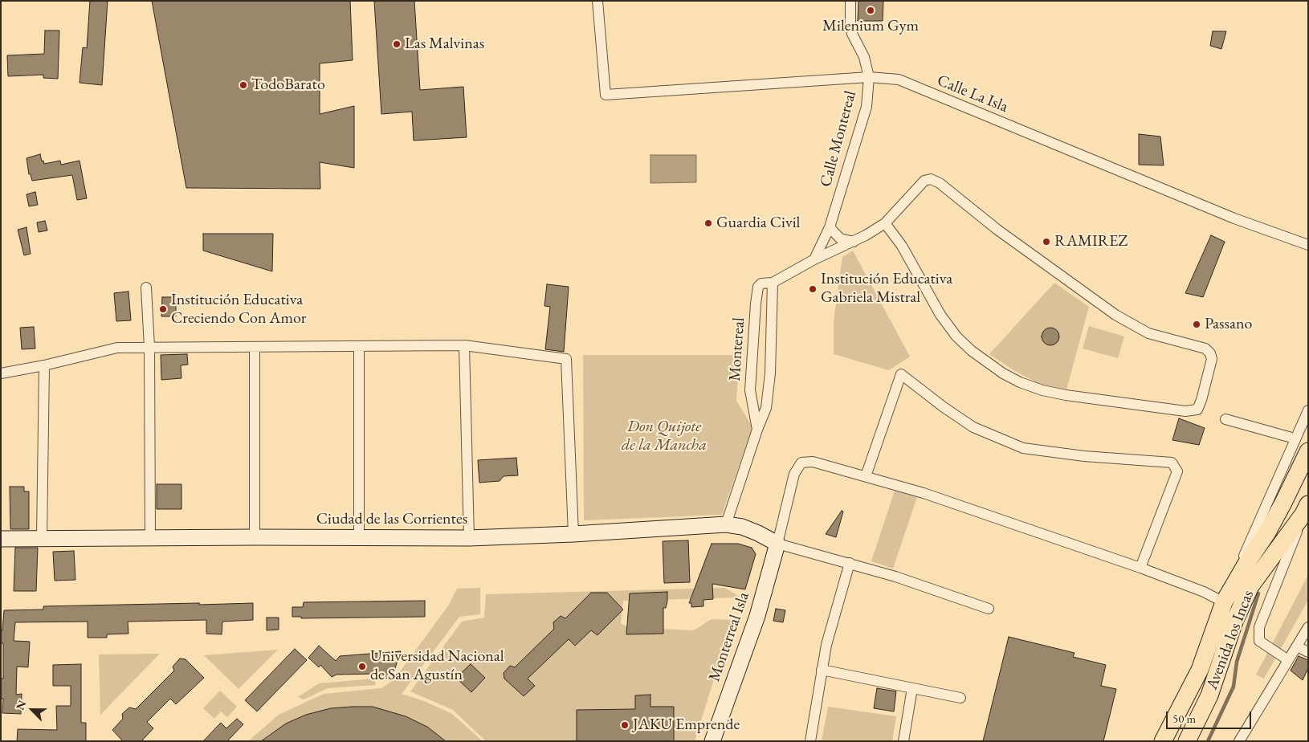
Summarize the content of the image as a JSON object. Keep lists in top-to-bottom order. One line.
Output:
{"streets":{"main road":["Avenida los Incas"],"street":["Calle La Isla","Calle Montereal","Montereal","Ciudad de las Corrientes","Monterreal Isla"]},"crossings":[["Calle La Isla","Calle Montereal"],["Calle Montereal","Montereal"],["Montereal","Ciudad de las Corrientes"],["Ciudad de las Corrientes","Monterreal Isla"]],"parks":["Don Quijote de la Mancha"],"places":["Milenium Gym","Las Malvinas","TodoBarato","Guardia Civil","RAMIREZ","Institución Educativa Gabriela Mistral","Institución Educativa Creciendo Con Amor","Passano","Universidad Nacional de San Agustín","JAKU Emprende"],"scale_bar":"50 m","north":"top left"}
